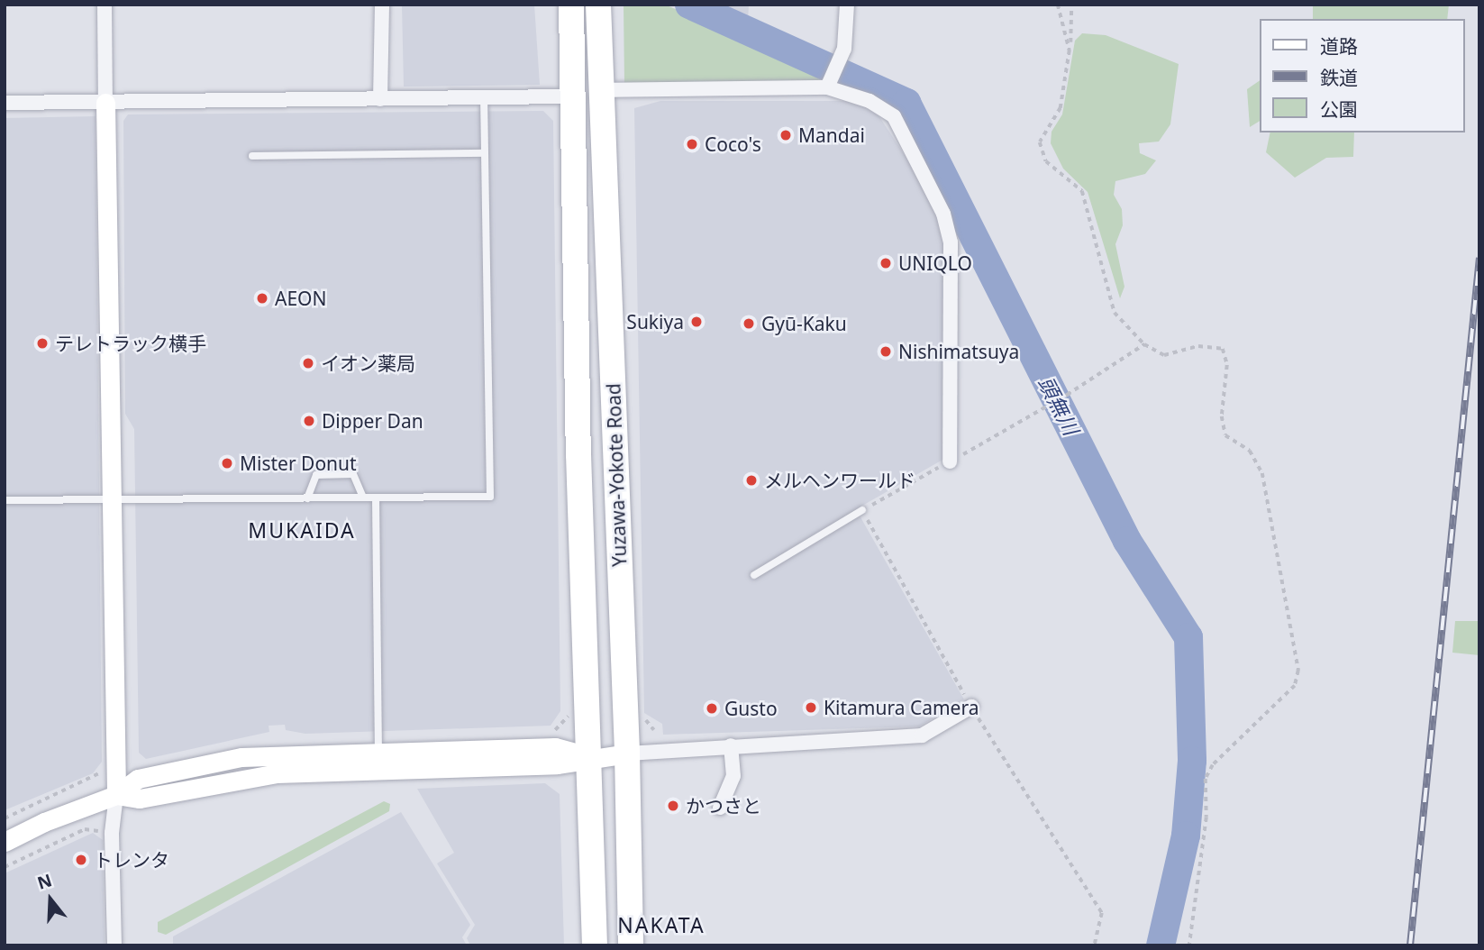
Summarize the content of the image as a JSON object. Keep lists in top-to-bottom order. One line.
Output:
{"streets":{"highway":["Yuzawa-Yokote Road"]},"districts":["MUKAIDA","NAKATA"],"water":["頭無川"],"places":["Mandai","Coco's","UNIQLO","AEON","Sukiya","Gyū-Kaku","テレトラック横手","Nishimatsuya","イオン薬局","Dipper Dan","Mister Donut","メルヘンワールド","Kitamura Camera","Gusto","かつさと","トレンタ"],"legend":["道路","鉄道","公園"],"north":"top"}
